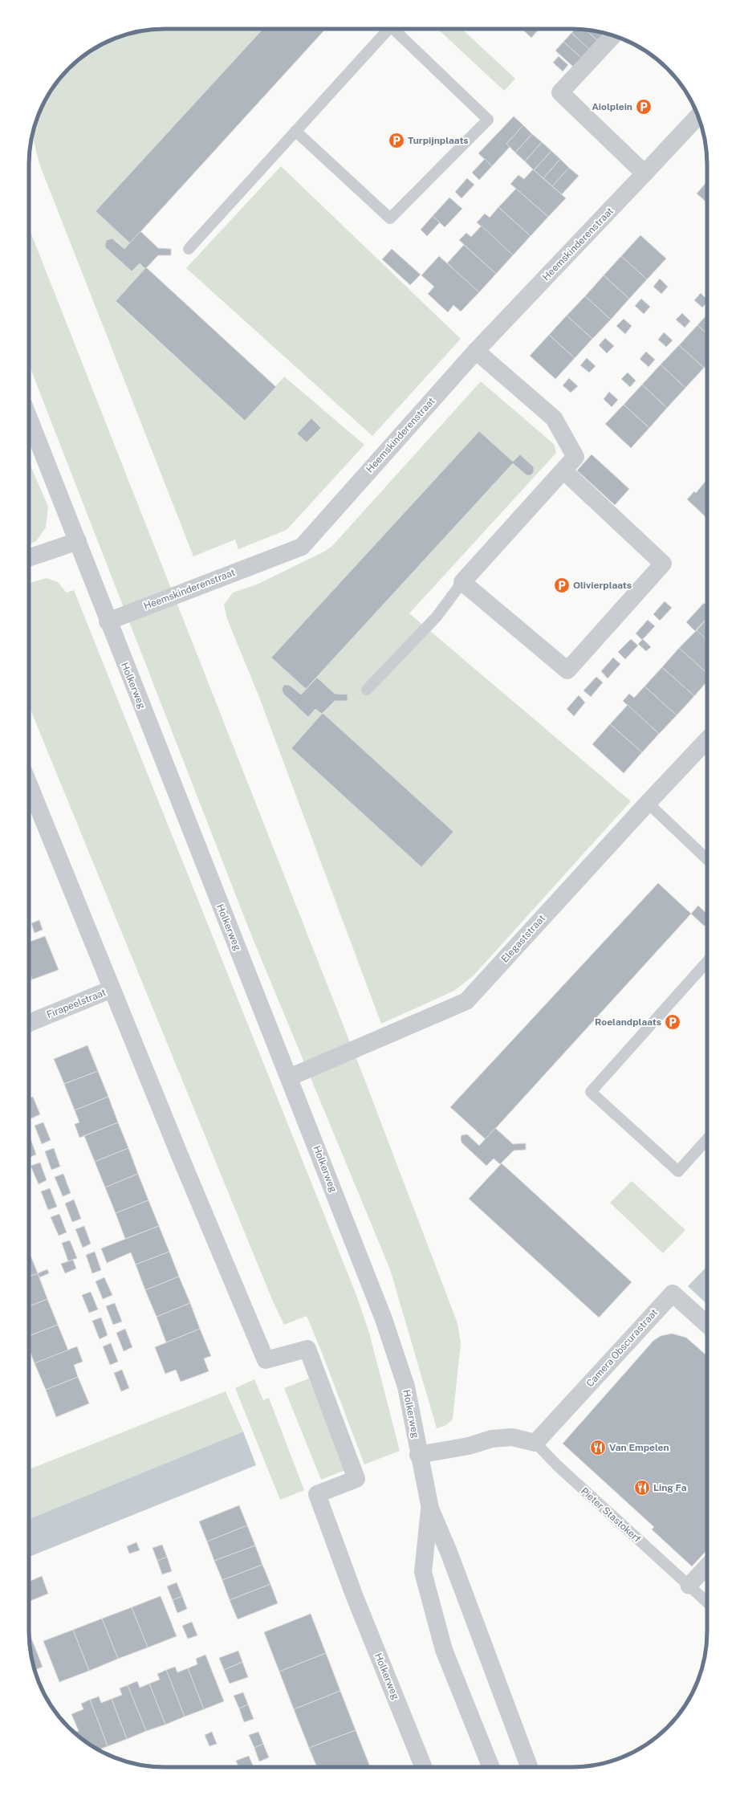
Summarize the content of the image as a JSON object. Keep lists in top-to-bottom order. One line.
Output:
{"streets":{"street":["Heemskinderenstraat","Holkerweg","Elegaststraat","Firapeelstraat","Camera Obscurastraat"],"lane":["Pieter Stastokerf"]},"crossings":[["Heemskinderenstraat","Holkerweg"],["Holkerweg","Elegaststraat"],["Holkerweg","Firapeelstraat"],["Camera Obscurastraat","Pieter Stastokerf"]],"places":{"parking":["Aiolplein","Turpijnplaats","Olivierplaats","Roelandplaats"],"restaurant":["Van Empelen","Ling Fa"]}}
